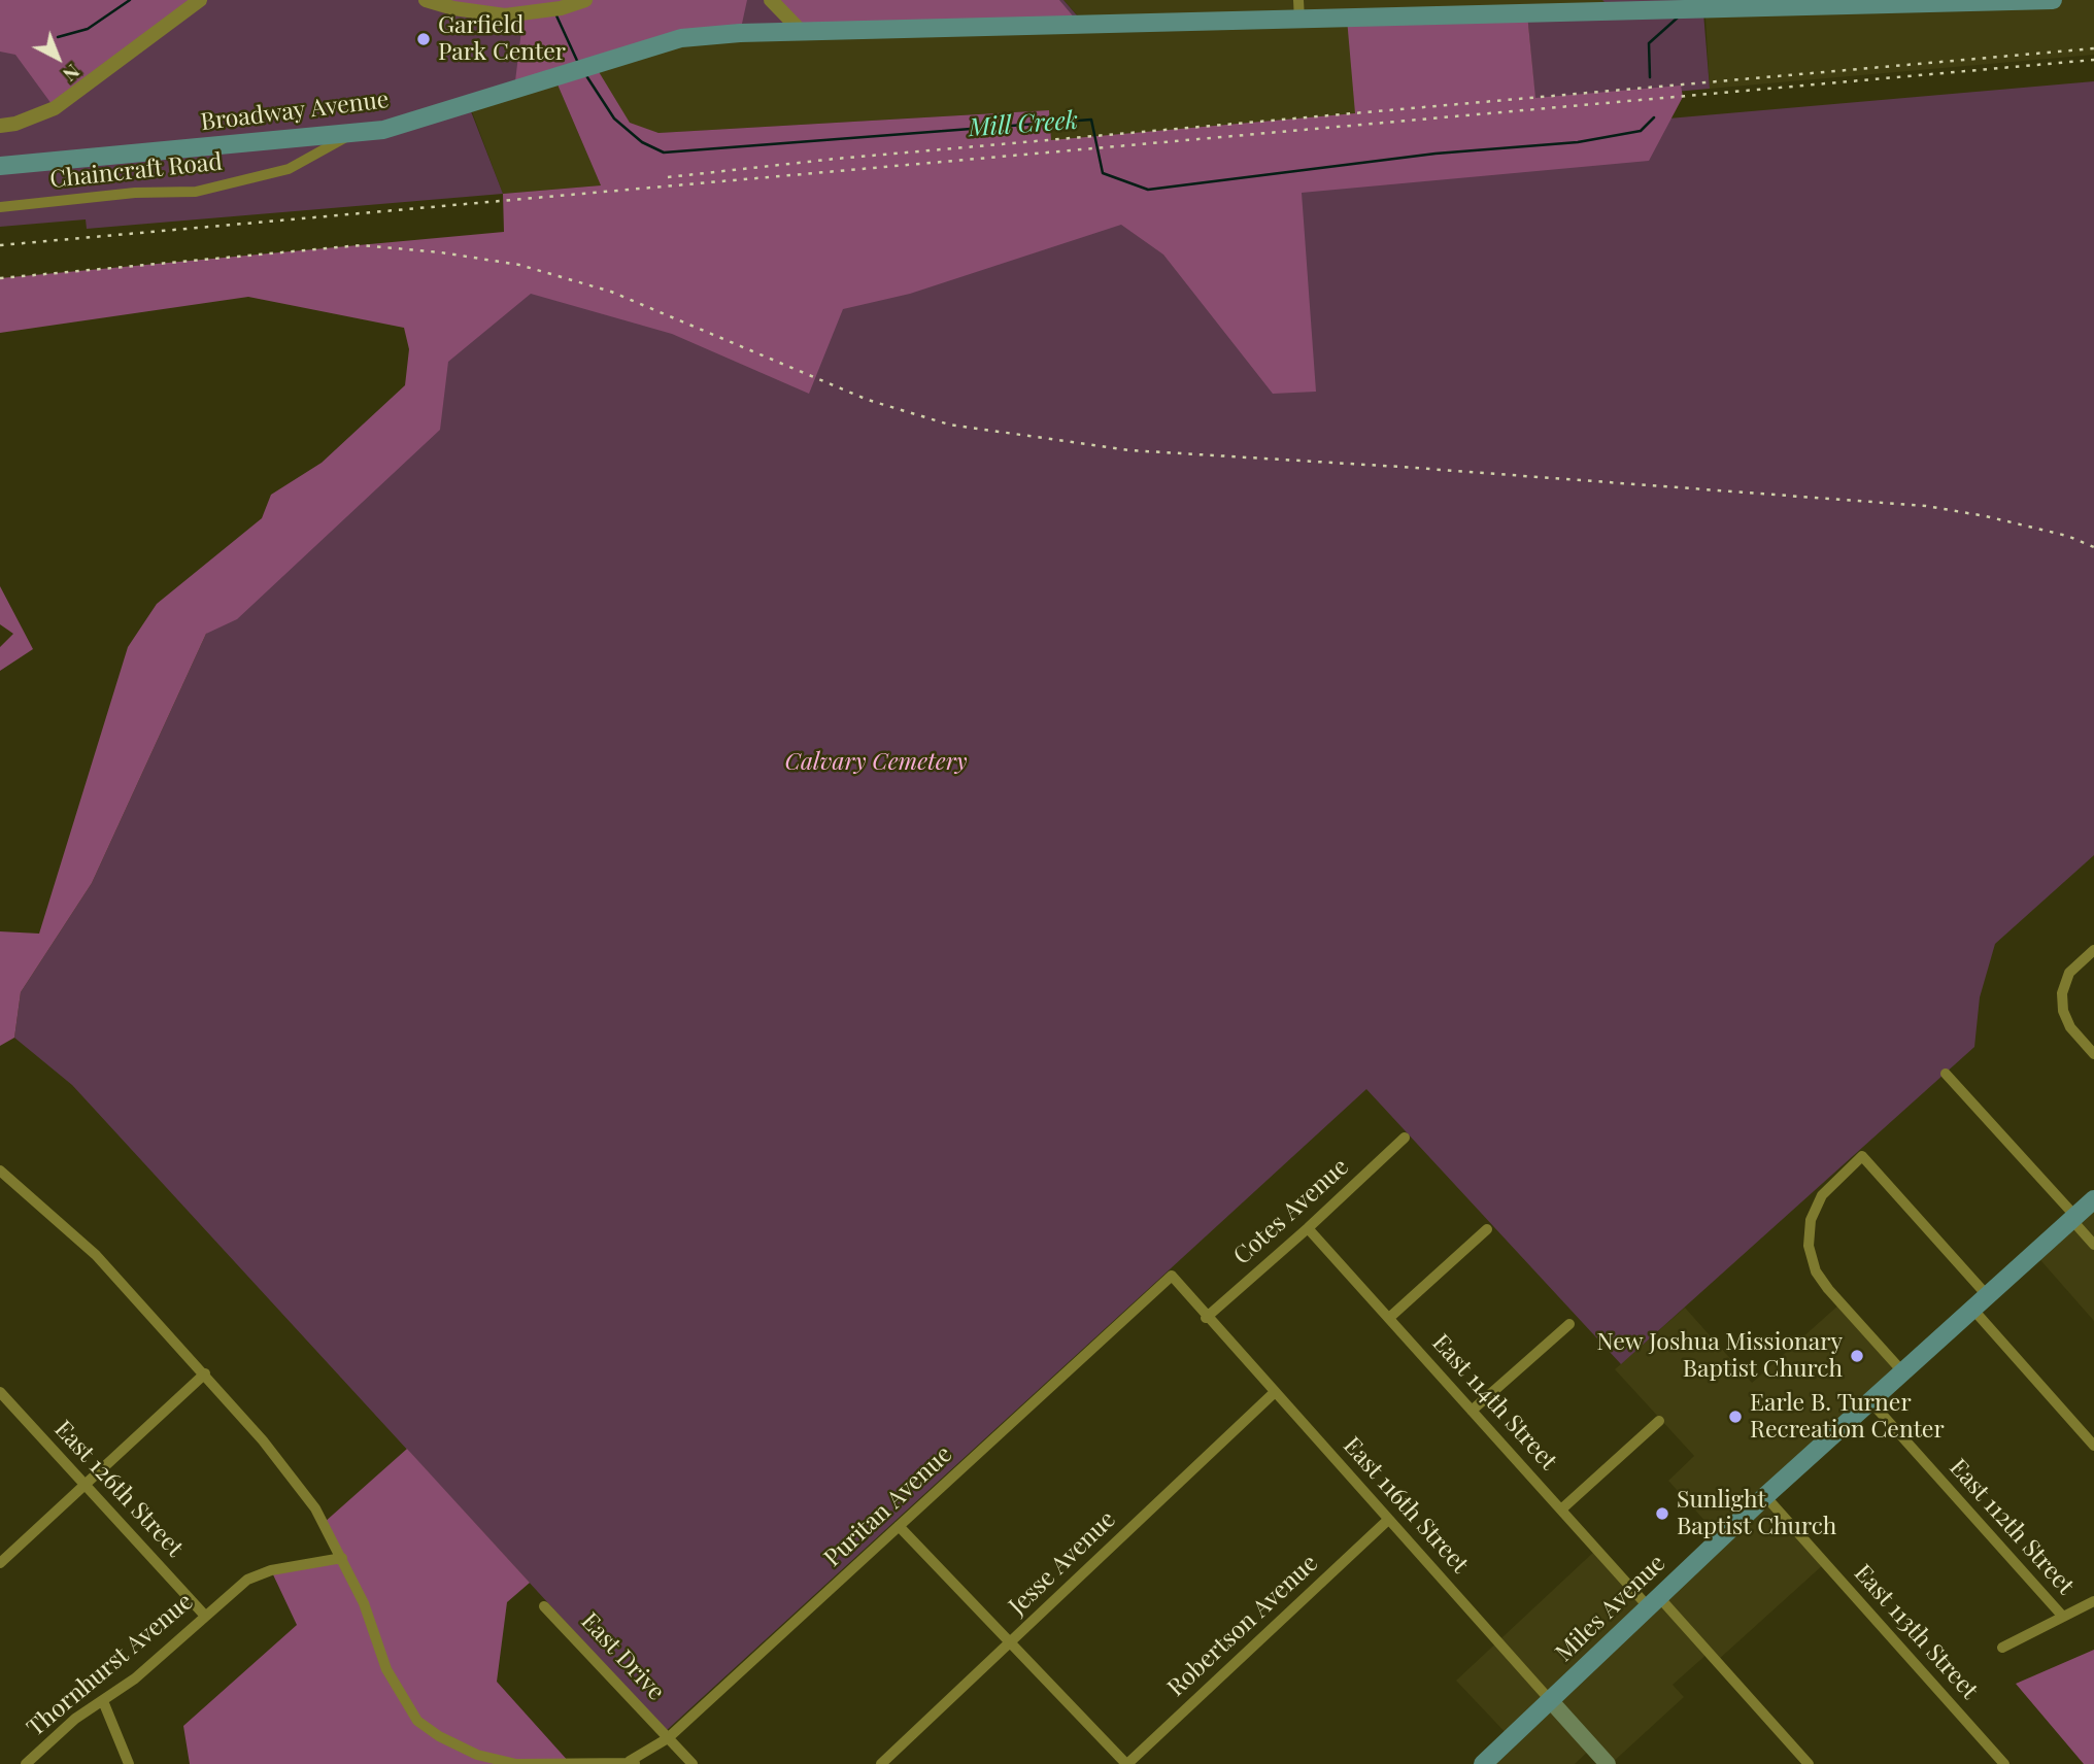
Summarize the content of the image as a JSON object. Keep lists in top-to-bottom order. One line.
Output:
{"streets":{"main road":["Broadway Avenue","East 116th Street","Miles Avenue"],"street":["Chaincraft Road","Cotes Avenue","East 114th Street","East 126th Street","Puritan Avenue","East 112th Street","Jesse Avenue","Robertson Avenue","East 113th Street","East Drive","Thornhurst Avenue"]},"crossings":[["Broadway Avenue","Chaincraft Road"],["Cotes Avenue","East 114th Street"],["Cotes Avenue","East 116th Street"],["East 114th Street","Miles Avenue"],["East 126th Street","Thornhurst Avenue"],["East 116th Street","Puritan Avenue"],["East 116th Street","Jesse Avenue"],["East 116th Street","Miles Avenue"],["East 116th Street","Robertson Avenue"],["Puritan Avenue","East Drive"],["East 112th Street","Miles Avenue"],["Miles Avenue","East 113th Street"]],"water":["Mill Creek"],"parks":["Calvary Cemetery"],"places":["Garfield Park Center","New Joshua Missionary Baptist Church","Earle B. Turner Recreation Center","Sunlight Baptist Church"],"north":"bottom right"}
